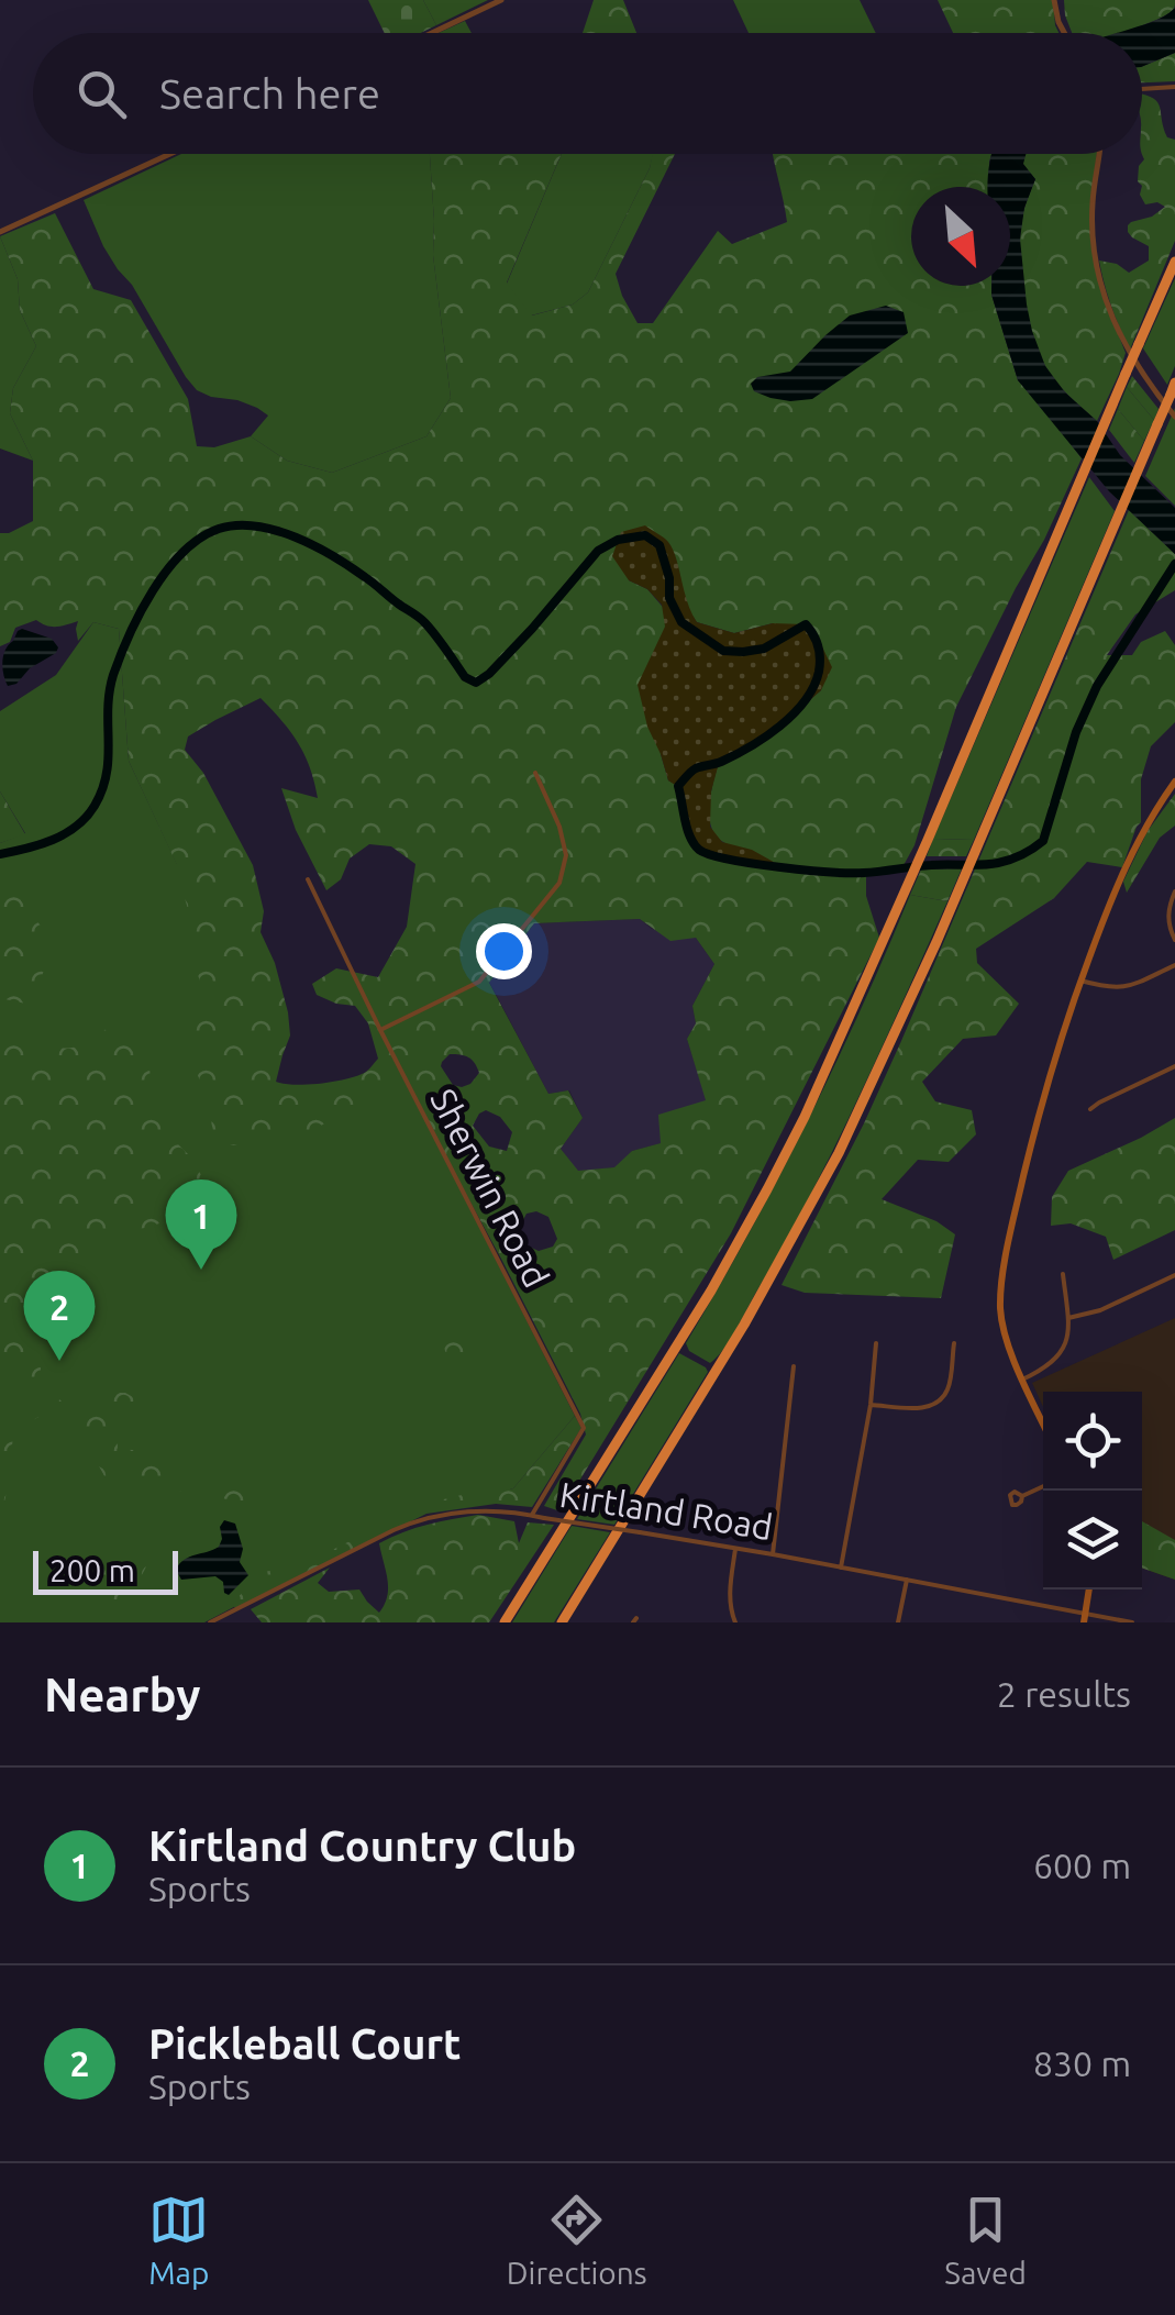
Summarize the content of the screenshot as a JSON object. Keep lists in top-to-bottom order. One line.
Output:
{"streets":{"street":["Sherwin Road","Kirtland Road"]},"crossings":[["Sherwin Road","Kirtland Road"]],"scale_bar":"200 m","north":"bottom right","page":{"search":"Search here","pins":["1","2"],"scale":"200 m","heading":["Nearby","2 results"],"list":[{"mark":"1","name":"Kirtland Country Club","note":"Sports","value":"600 m"},{"mark":"2","name":"Pickleball Court","note":"Sports","value":"830 m"}],"nav":["Map","Directions","Saved"]}}
